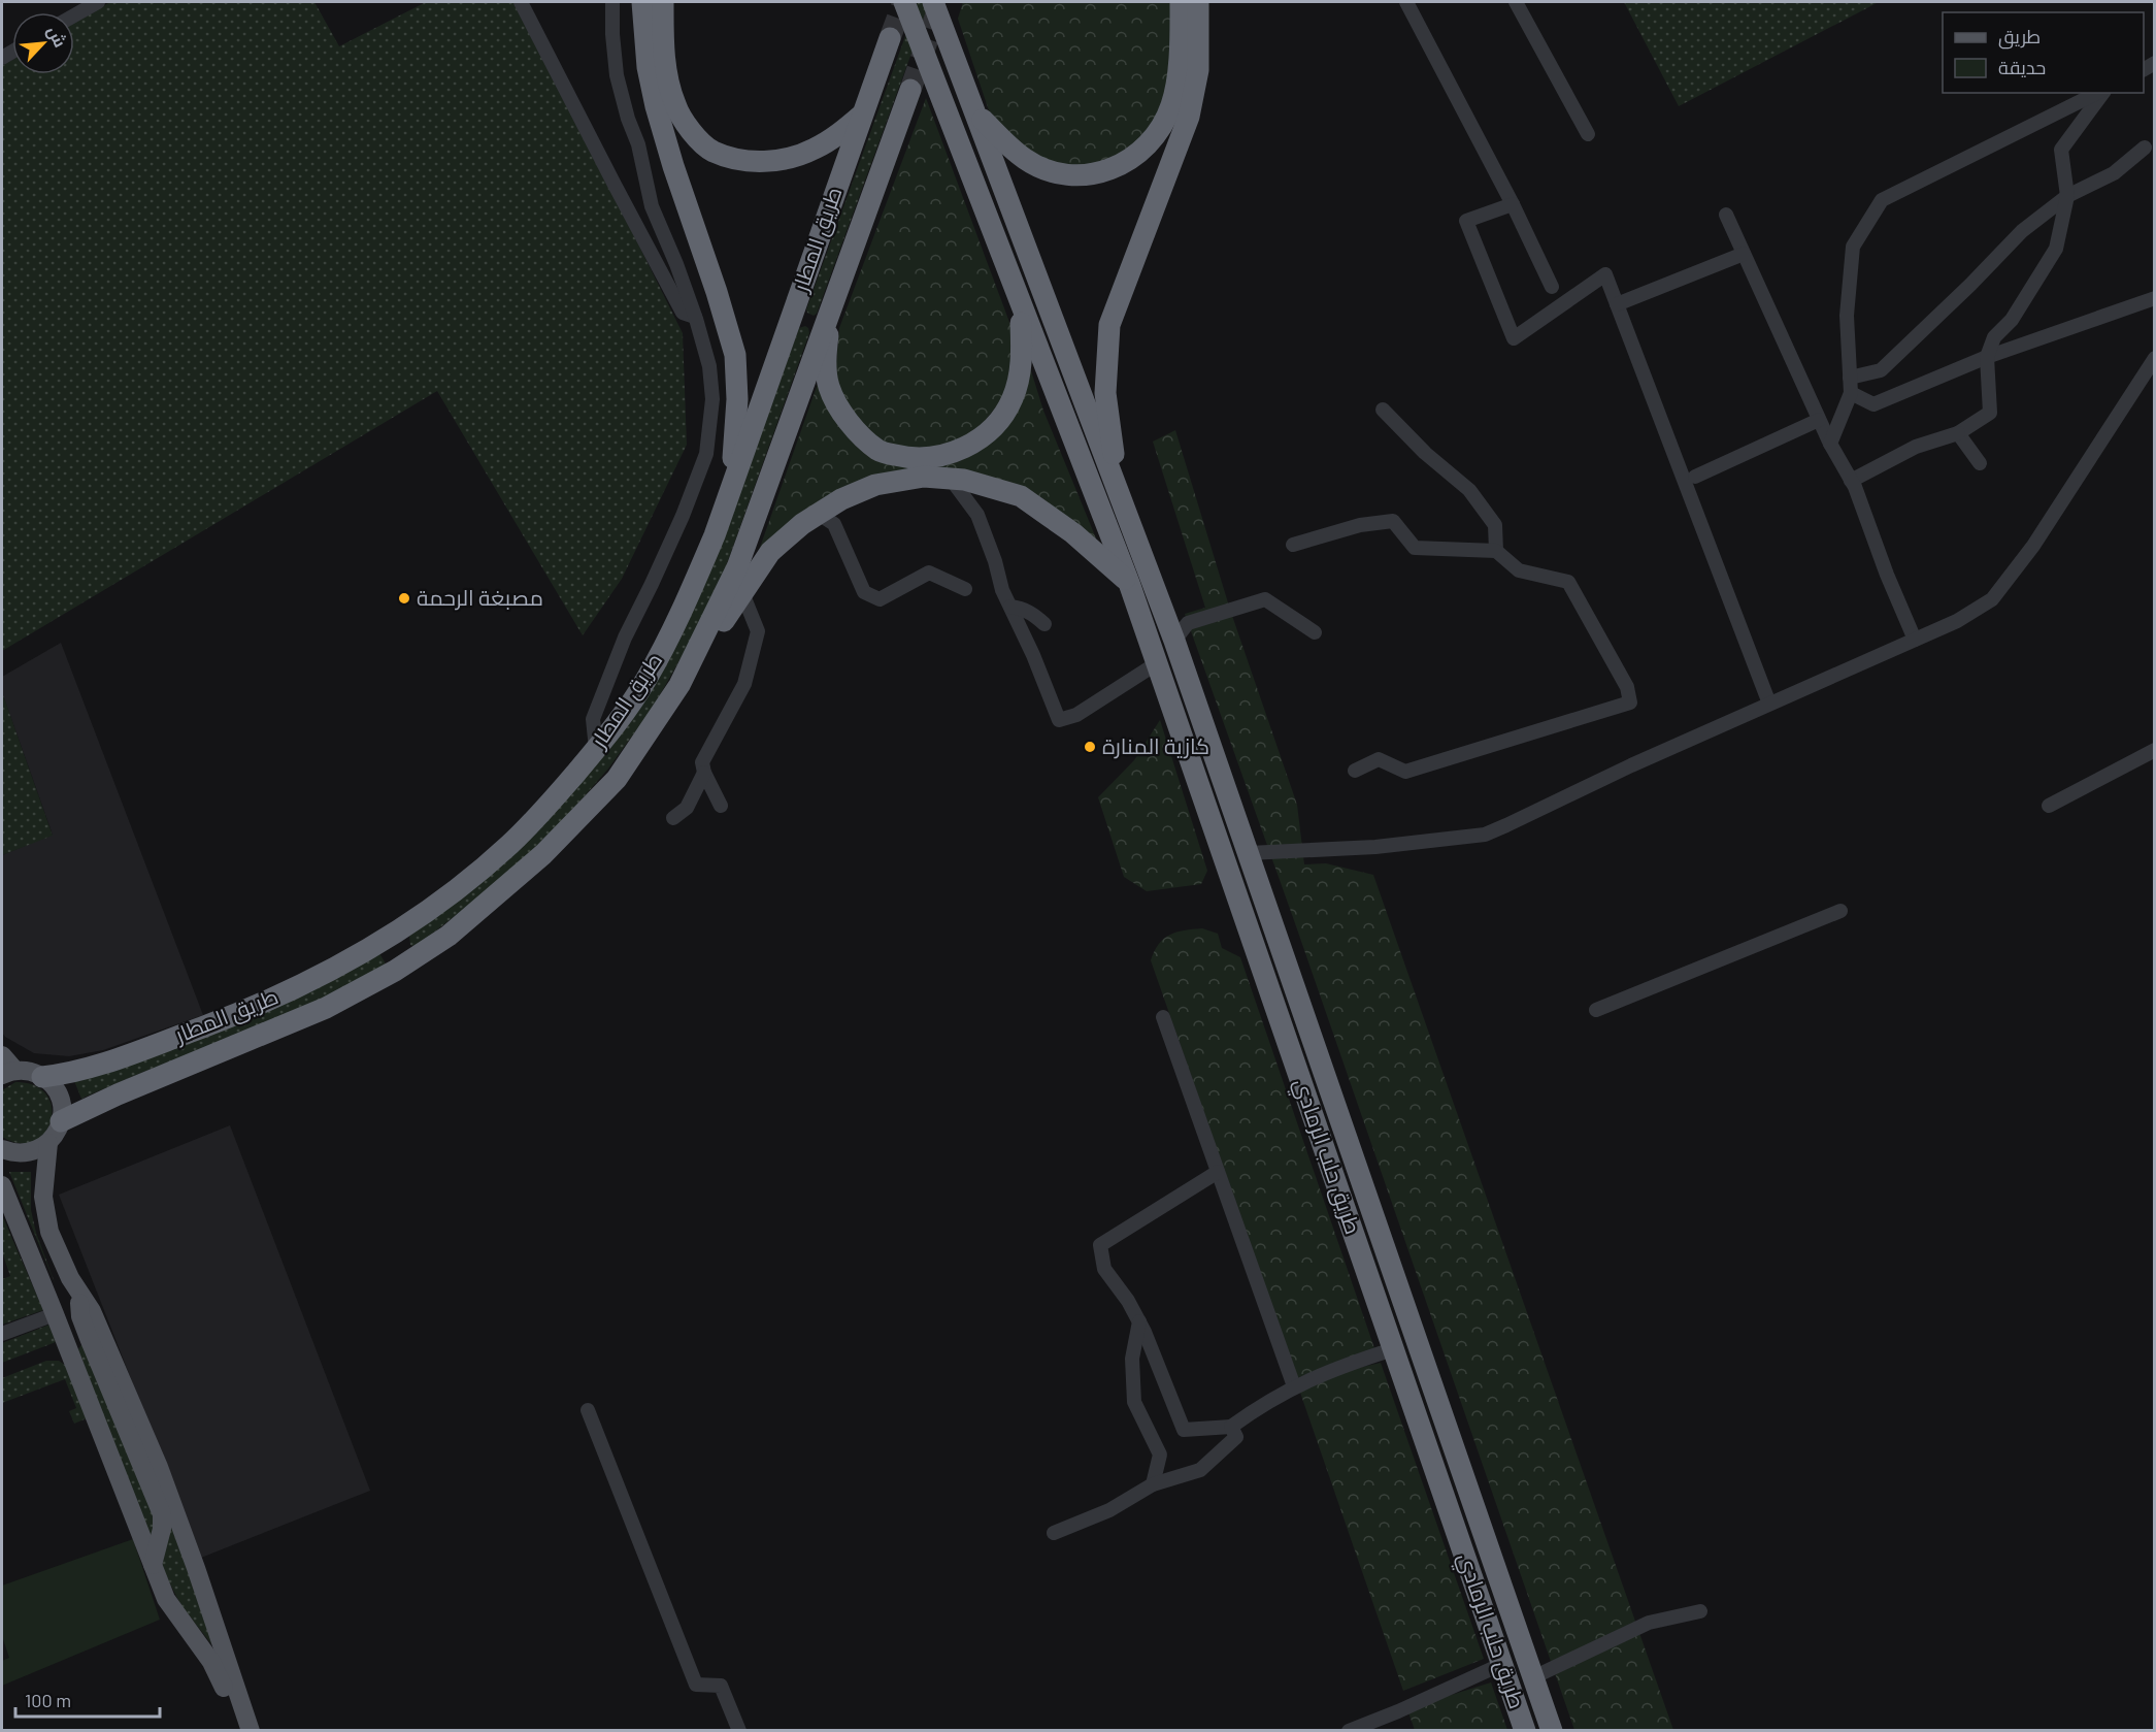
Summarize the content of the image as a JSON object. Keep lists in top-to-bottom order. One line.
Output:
{"streets":{"highway":["طريق المطار","طريق حلب الرمادي"]},"places":["مصبغة الرحمة","كازية المنارة"],"legend":["طريق","حديقة"],"scale_bar":"100 m","north":"top right"}
